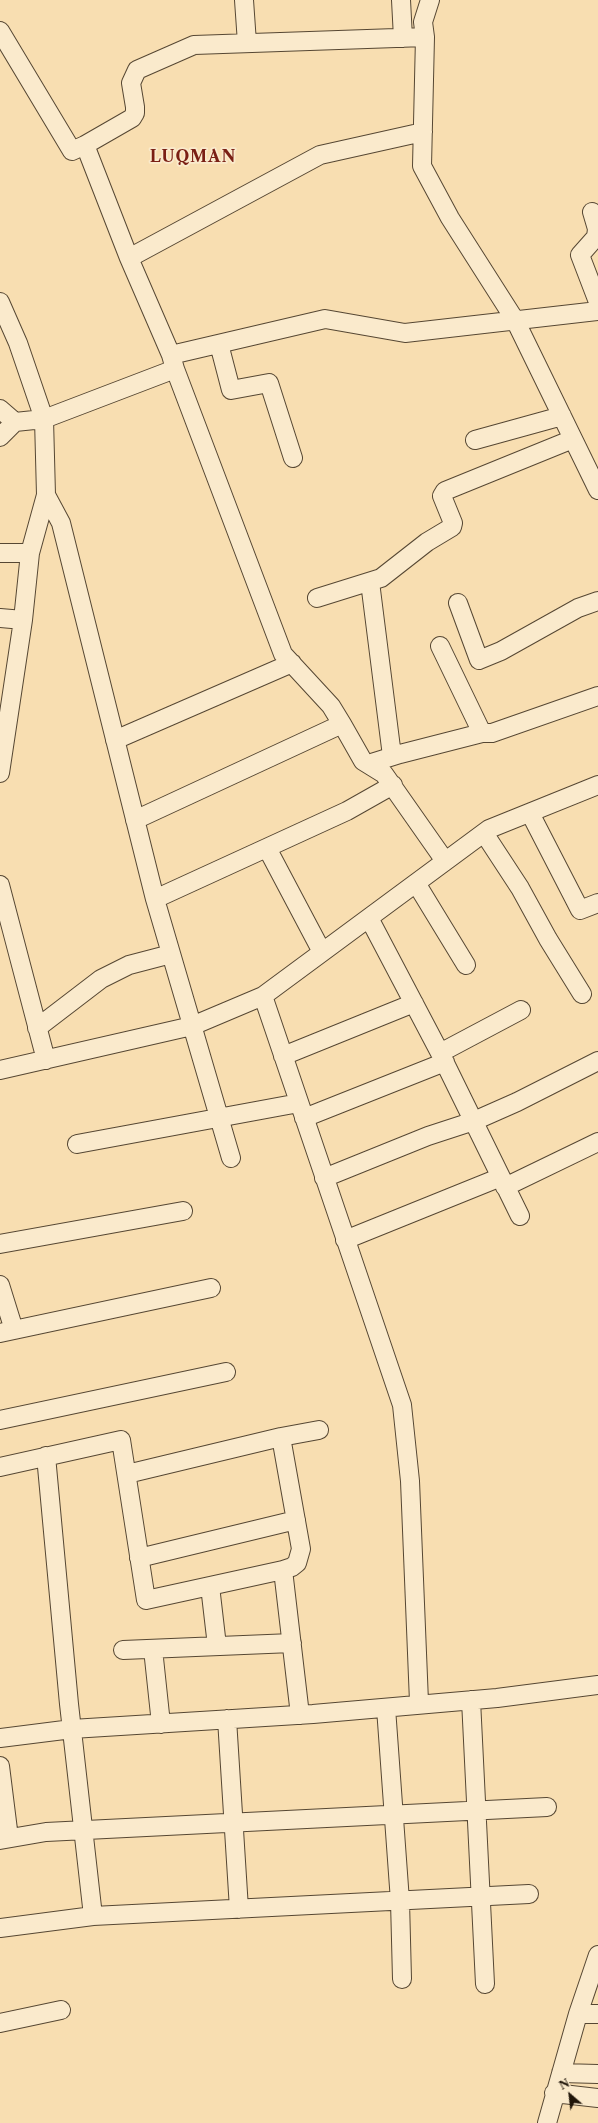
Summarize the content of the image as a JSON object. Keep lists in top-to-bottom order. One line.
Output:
{"districts":["LUQMAN"],"north":"top left"}
